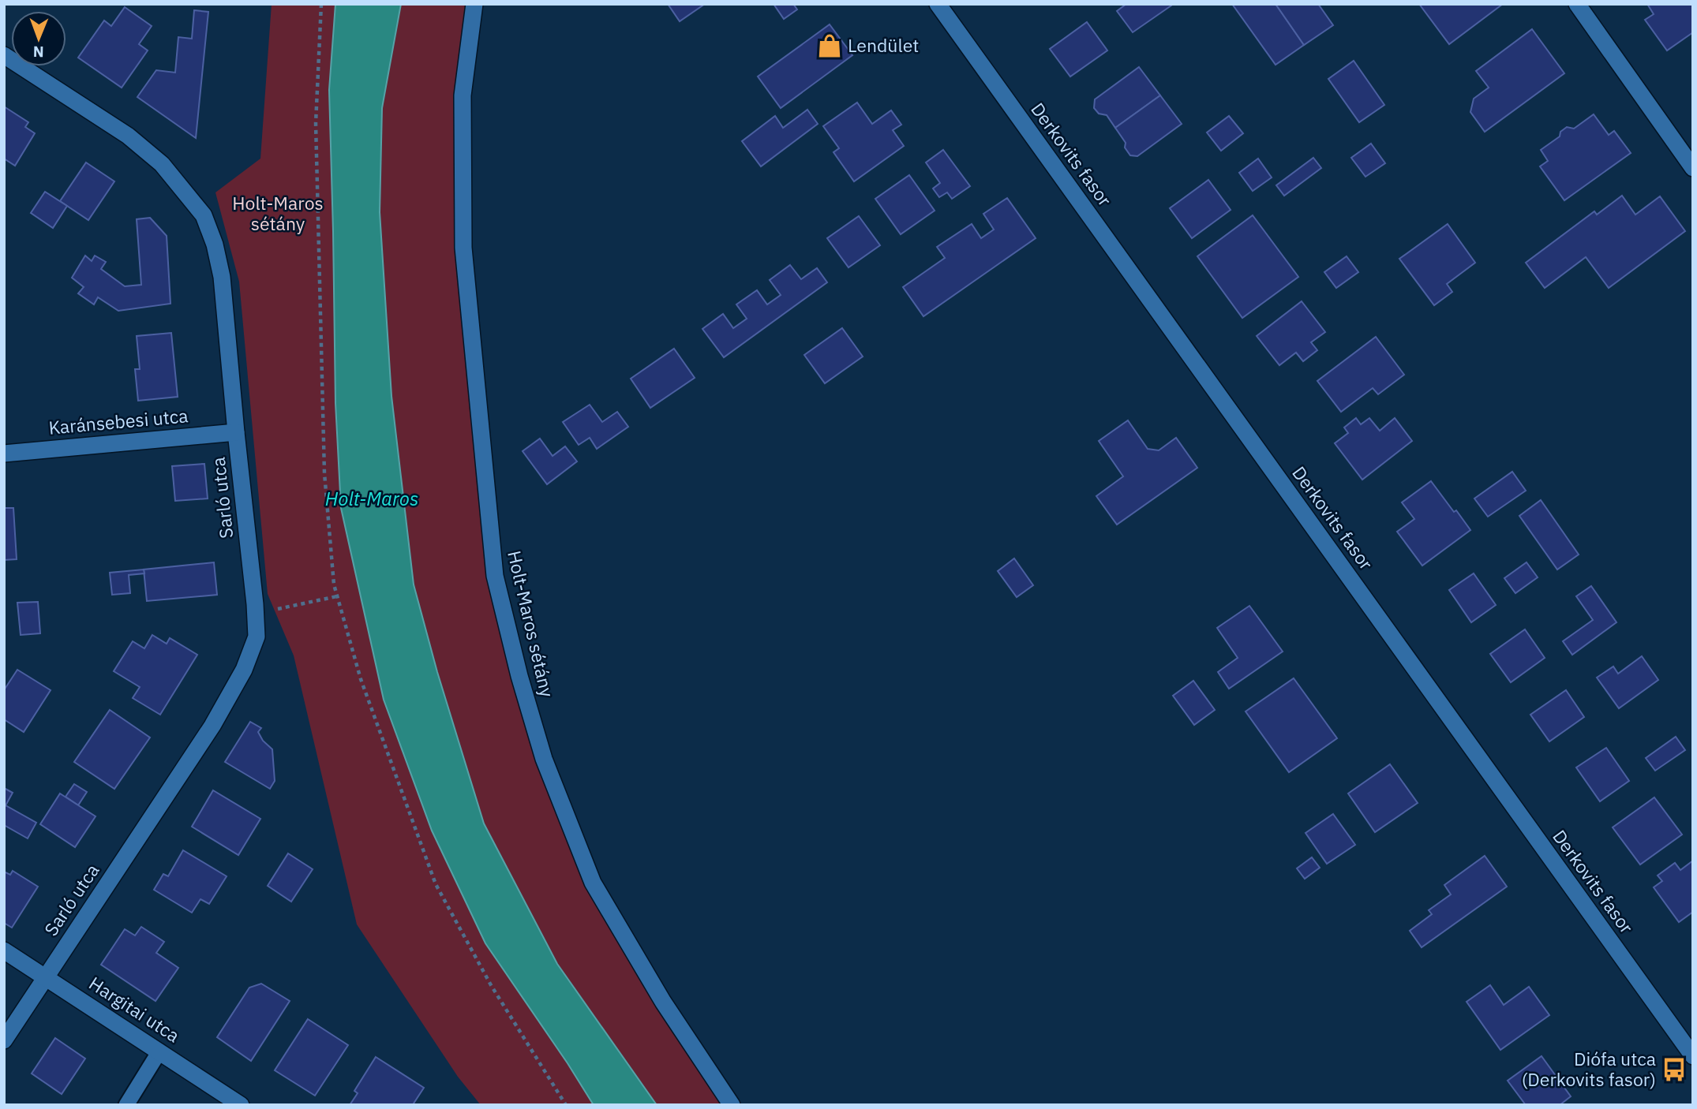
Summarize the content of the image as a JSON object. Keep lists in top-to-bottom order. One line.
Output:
{"streets":{"street":["Derkovits fasor","Karánsebesi utca","Sarló utca","Holt-Maros sétány","Hargitai utca"]},"crossings":[["Karánsebesi utca","Sarló utca"],["Sarló utca","Hargitai utca"]],"water":["Holt-Maros"],"parks":["Holt-Maros sétány"],"places":{"shop":["Lendület"],"bus stop":["Diófa utca (Derkovits fasor)"]},"north":"bottom"}
